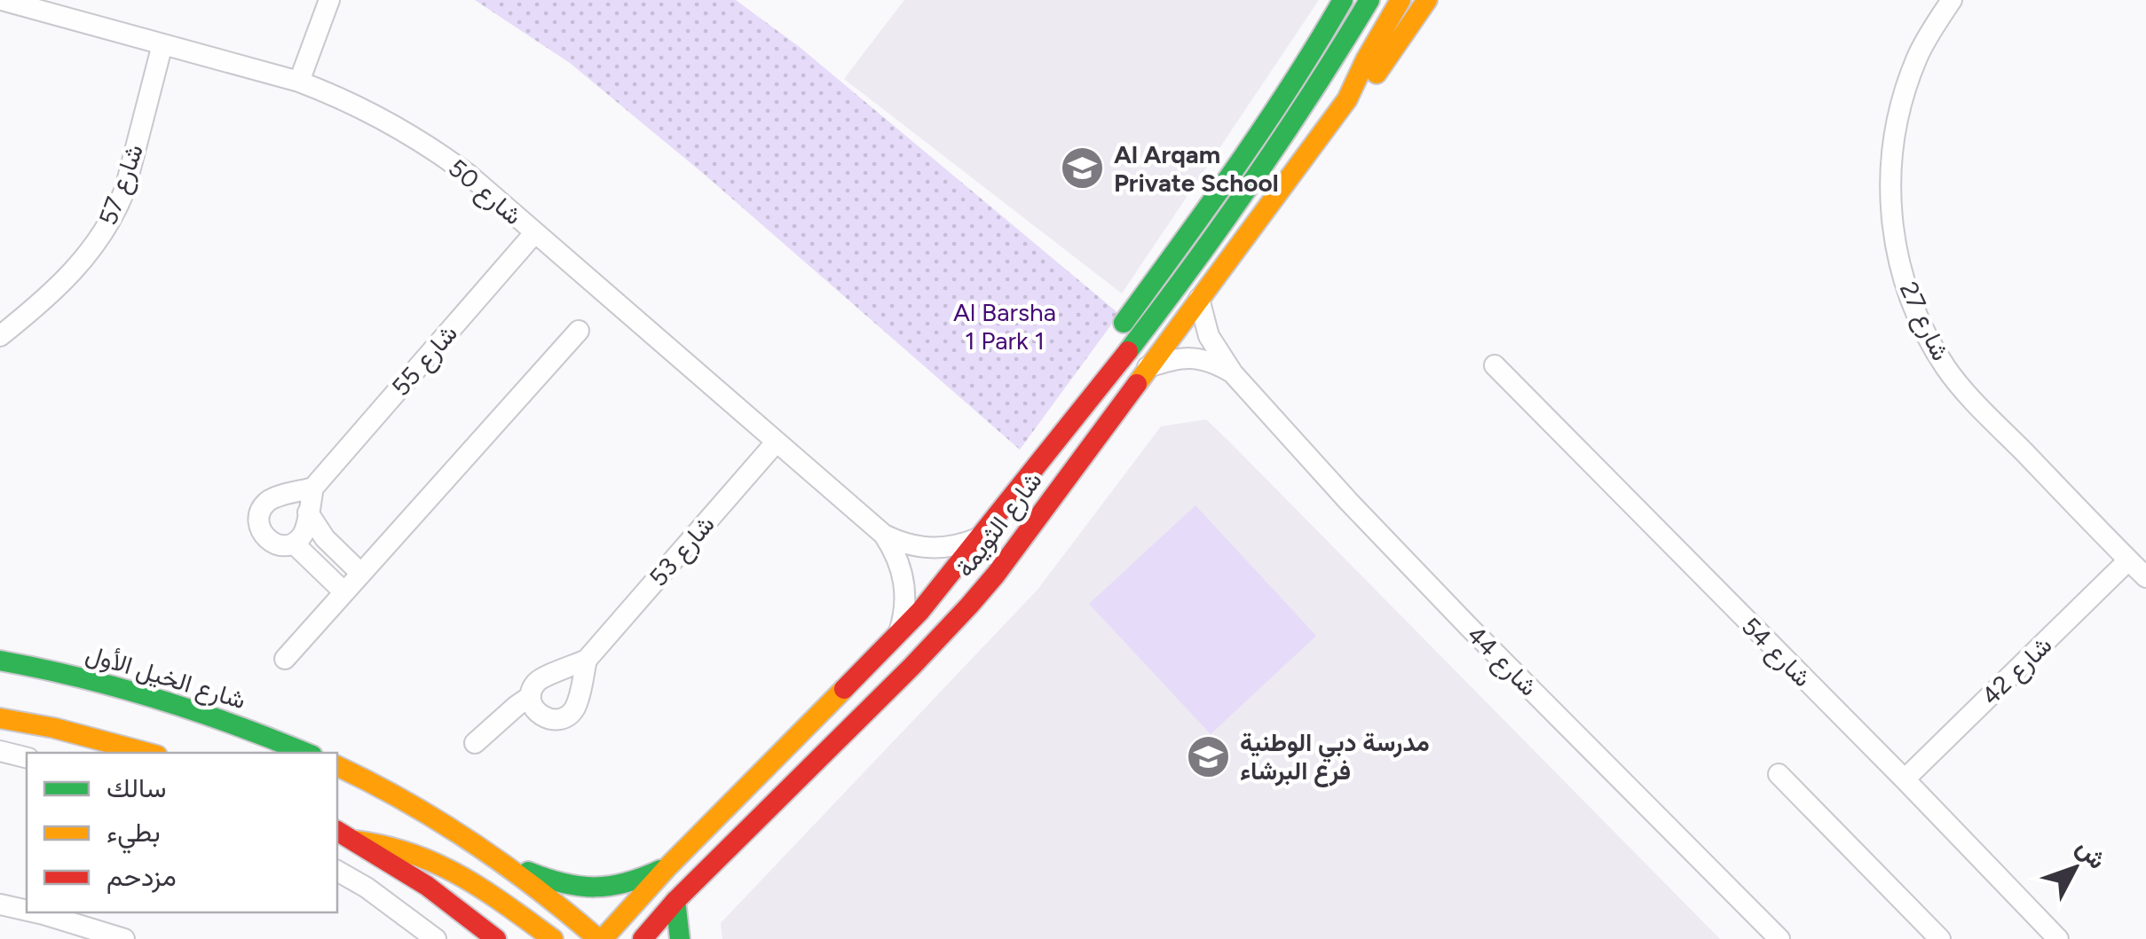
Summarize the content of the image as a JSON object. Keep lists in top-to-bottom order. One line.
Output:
{"streets":{"street":["شارع 57","شارع 50","شارع 27","شارع 55","شارع الثويمة","شارع 53","شارع 54","شارع 44","شارع 42","شارع الخيل الأول"]},"crossings":[["شارع 57","شارع 50"],["شارع 50","شارع 55"],["شارع 50","شارع الثويمة"],["شارع 50","شارع 53"],["شارع 27","شارع 42"],["شارع الثويمة","شارع 44"],["شارع 54","شارع 42"]],"parks":["Al Barsha 1 Park 1"],"places":{"school or university":["Al Arqam Private School","مدرسة دبي الوطنية فرع البرشاء"]},"legend":["سالك","بطيء","مزدحم"],"north":"top right"}
